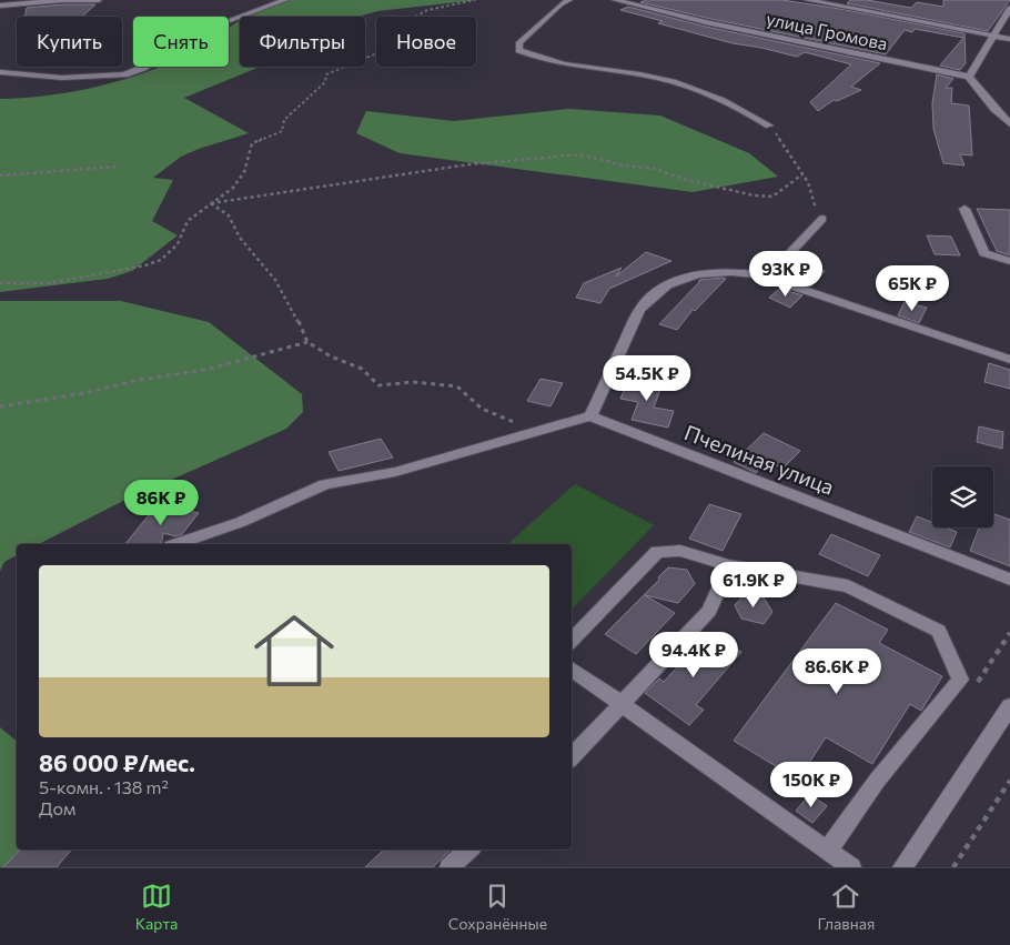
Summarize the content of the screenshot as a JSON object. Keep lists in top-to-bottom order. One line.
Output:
{"streets":{"street":["улица Громова","Пчелиная улица"]},"page":{"chip":["Купить","Снять","Фильтры","Новое"],"price":["93K ₽","65K ₽","54.5K ₽","86K ₽","61.9K ₽","94.4K ₽","86.6K ₽","150K ₽"],"list":[{"name":"86 000 ₽/мес.","note":"5-комн. · 138 m² · Дом"}],"tabs":["Карта","Сохранённые","Главная"]}}
